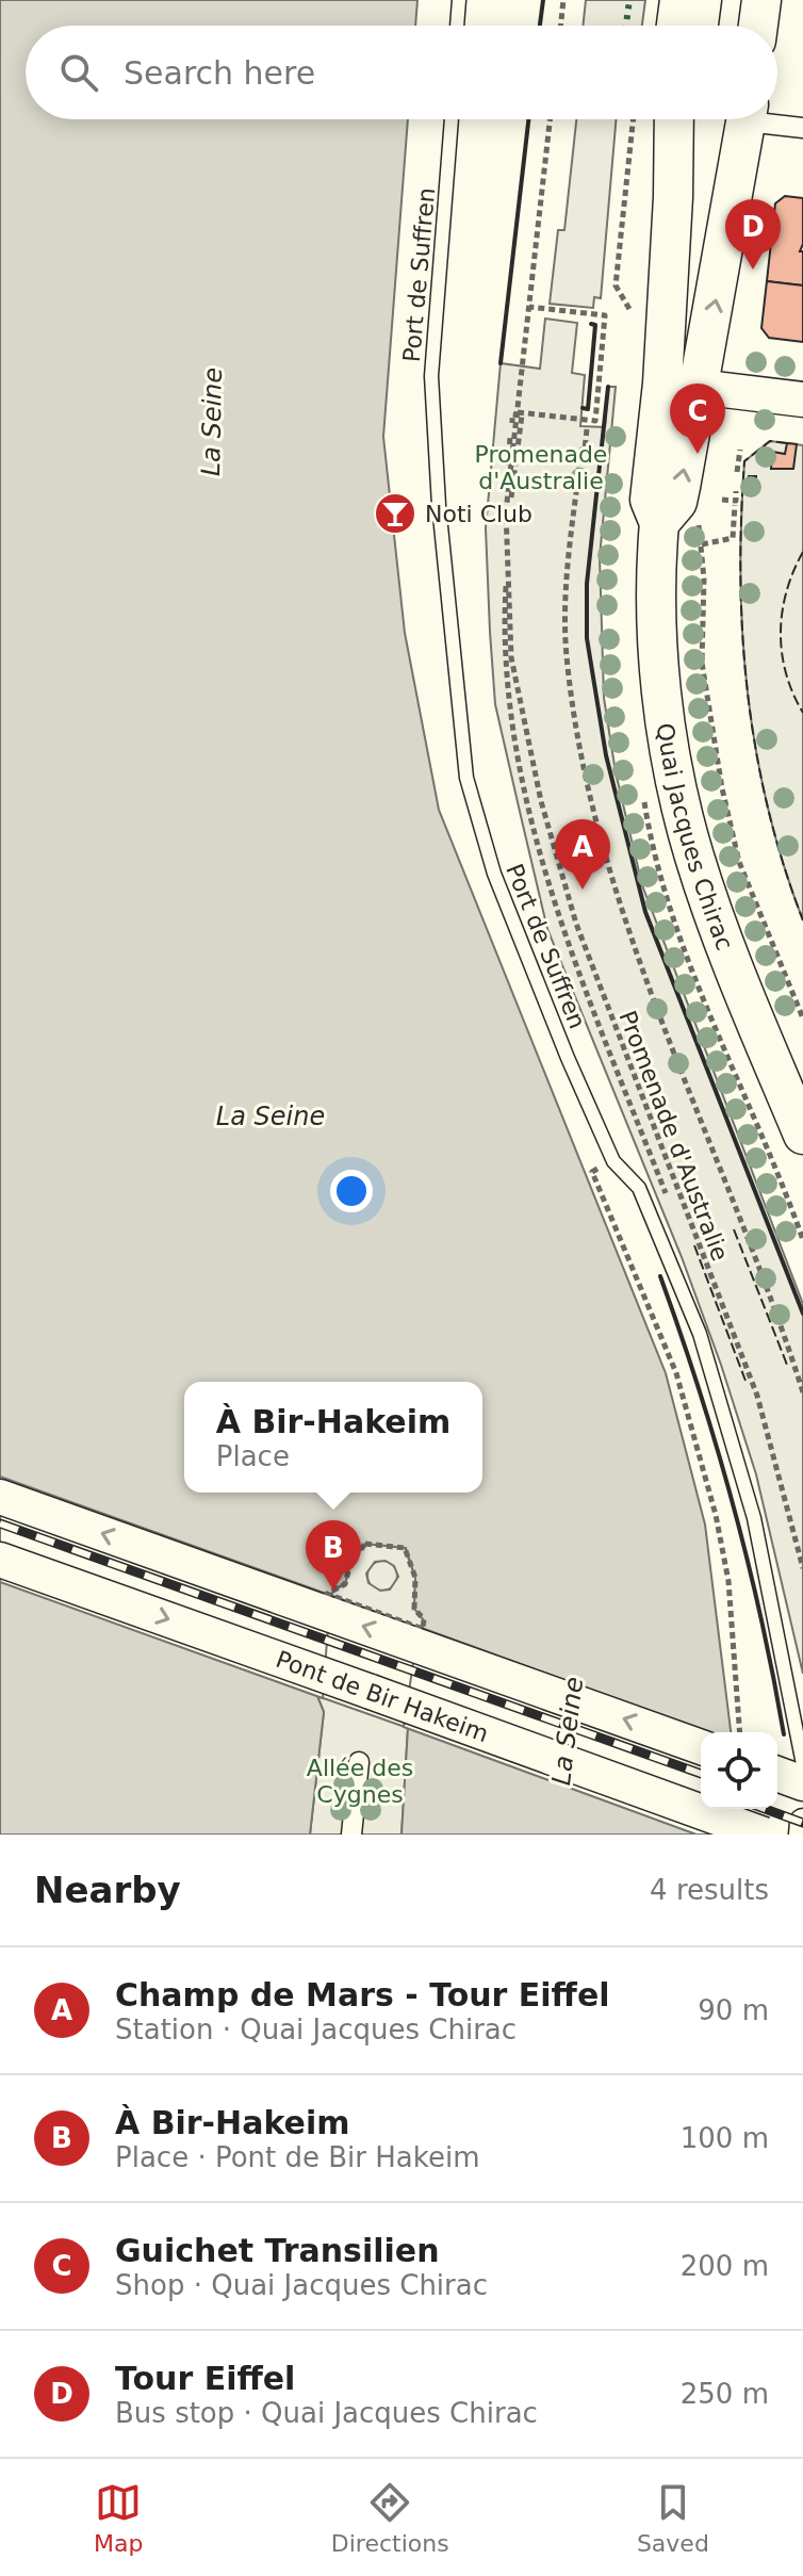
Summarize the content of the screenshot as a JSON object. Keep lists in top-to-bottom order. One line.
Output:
{"streets":{"main road":["Quai Jacques Chirac","Pont de Bir Hakeim"],"lane":["Port de Suffren"],"path":["Promenade d'Australie"]},"water":["La Seine"],"parks":["Promenade d'Australie","Allée des Cygnes"],"places":{"bar":["Noti Club"]},"page":{"search":"Search here","pins":["D","C","A","B"],"popup":["À Bir-Hakeim","Place"],"heading":["Nearby","4 results"],"list":[{"mark":"A","name":"Champ de Mars - Tour Eiffel","note":"Station · Quai Jacques Chirac","value":"90 m"},{"mark":"B","name":"À Bir-Hakeim","note":"Place · Pont de Bir Hakeim","value":"100 m"},{"mark":"C","name":"Guichet Transilien","note":"Shop · Quai Jacques Chirac","value":"200 m"},{"mark":"D","name":"Tour Eiffel","note":"Bus stop · Quai Jacques Chirac","value":"250 m"}],"nav":["Map","Directions","Saved"]}}
